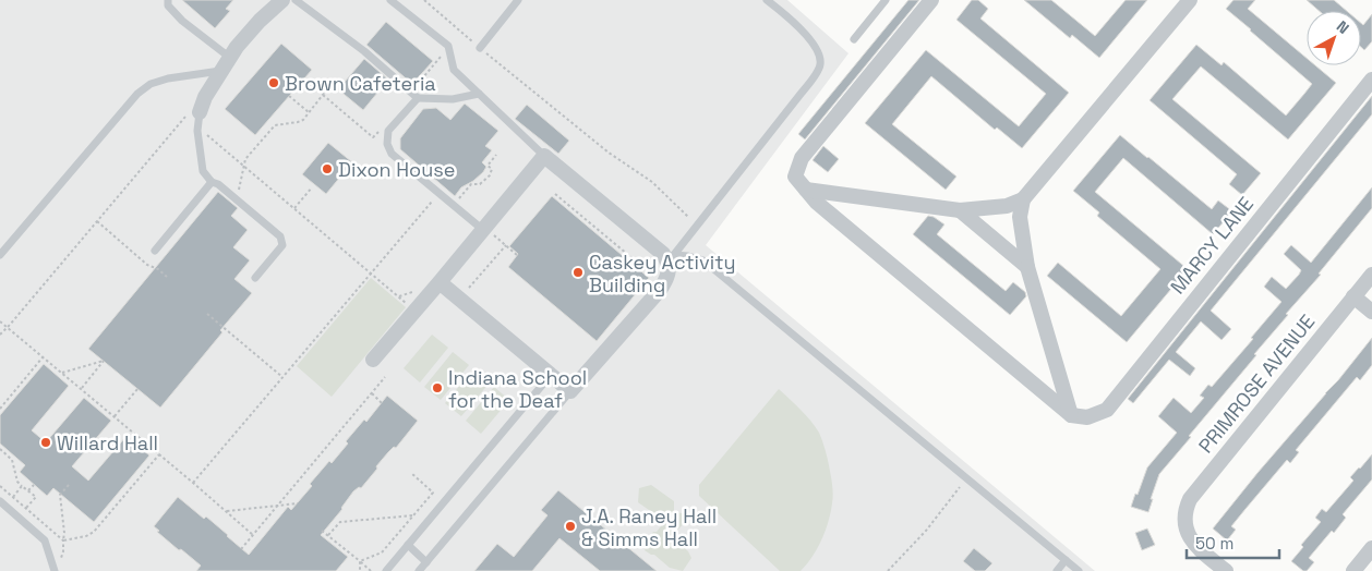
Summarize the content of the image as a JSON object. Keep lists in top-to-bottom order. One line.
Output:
{"streets":{"street":["MARCY LANE","PRIMROSE AVENUE"]},"places":["Brown Cafeteria","Dixon House","Caskey Activity Building","Indiana School for the Deaf","Willard Hall","J.A. Raney Hall & Simms Hall"],"scale_bar":"50 m","north":"top right"}
